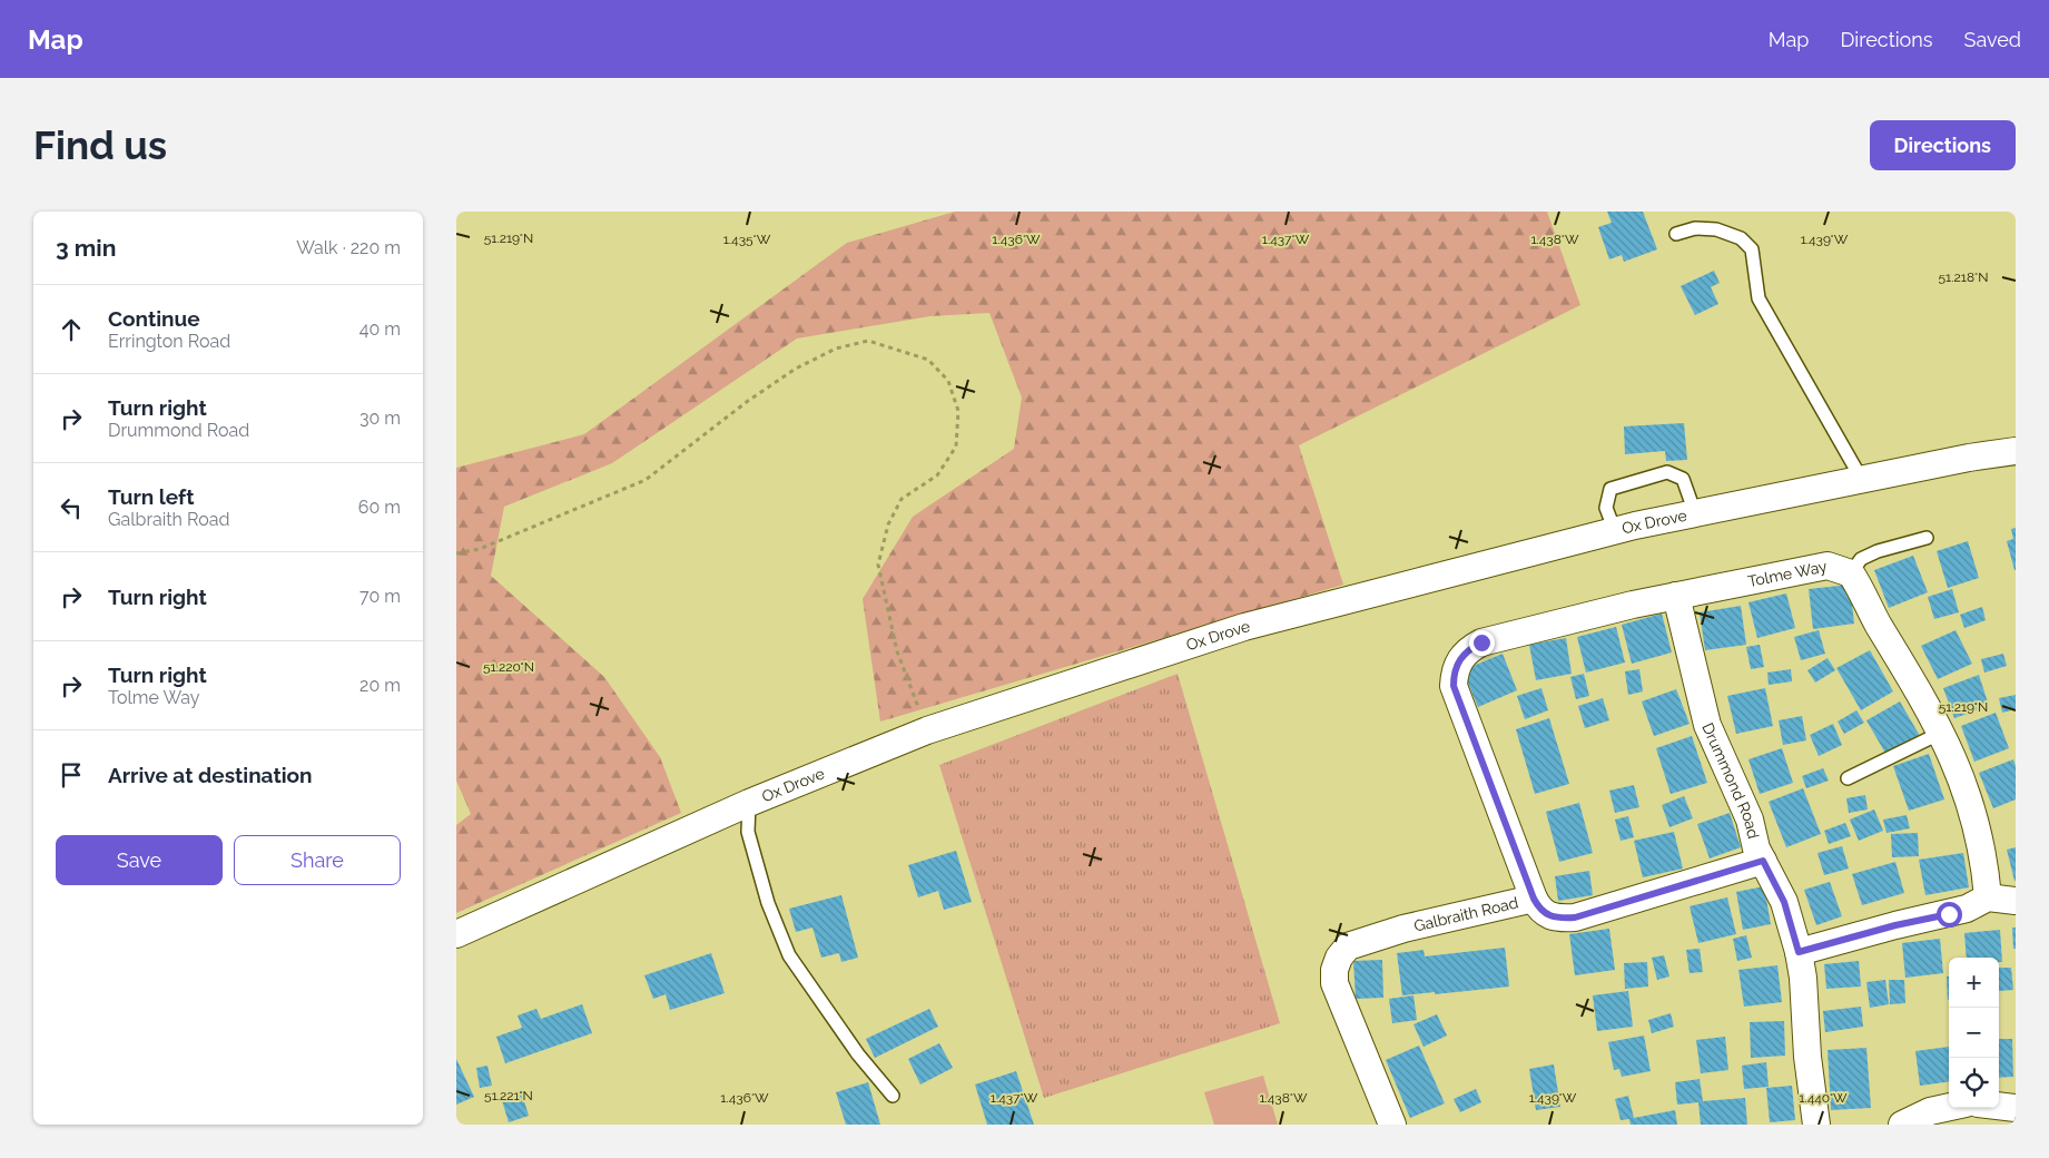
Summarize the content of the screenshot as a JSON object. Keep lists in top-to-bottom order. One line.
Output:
{"streets":{"street":["Ox Drove","Tolme Way","Drummond Road","Galbraith Road"]},"crossings":[["Tolme Way","Drummond Road"],["Tolme Way","Galbraith Road"],["Drummond Road","Galbraith Road"]],"page":{"header":"Map","nav":["Map","Directions","Saved"],"buttons":["Directions",["Save","Share"]],"title":"Find us","heading":["3 min","Walk · 220 m"],"list":[["Continue","Errington Road","40 m"],["Turn right","Drummond Road","30 m"],["Turn left","Galbraith Road","60 m"],["Turn right","70 m"],["Turn right","Tolme Way","20 m"],"Arrive at destination"],"map_buttons":["+","−"]},"coordinates":["51.219°N","1.435°W","1.436°W","1.437°W","1.438°W","1.439°W","51.218°N","51.220°N","51.221°N","1.440°W"]}
